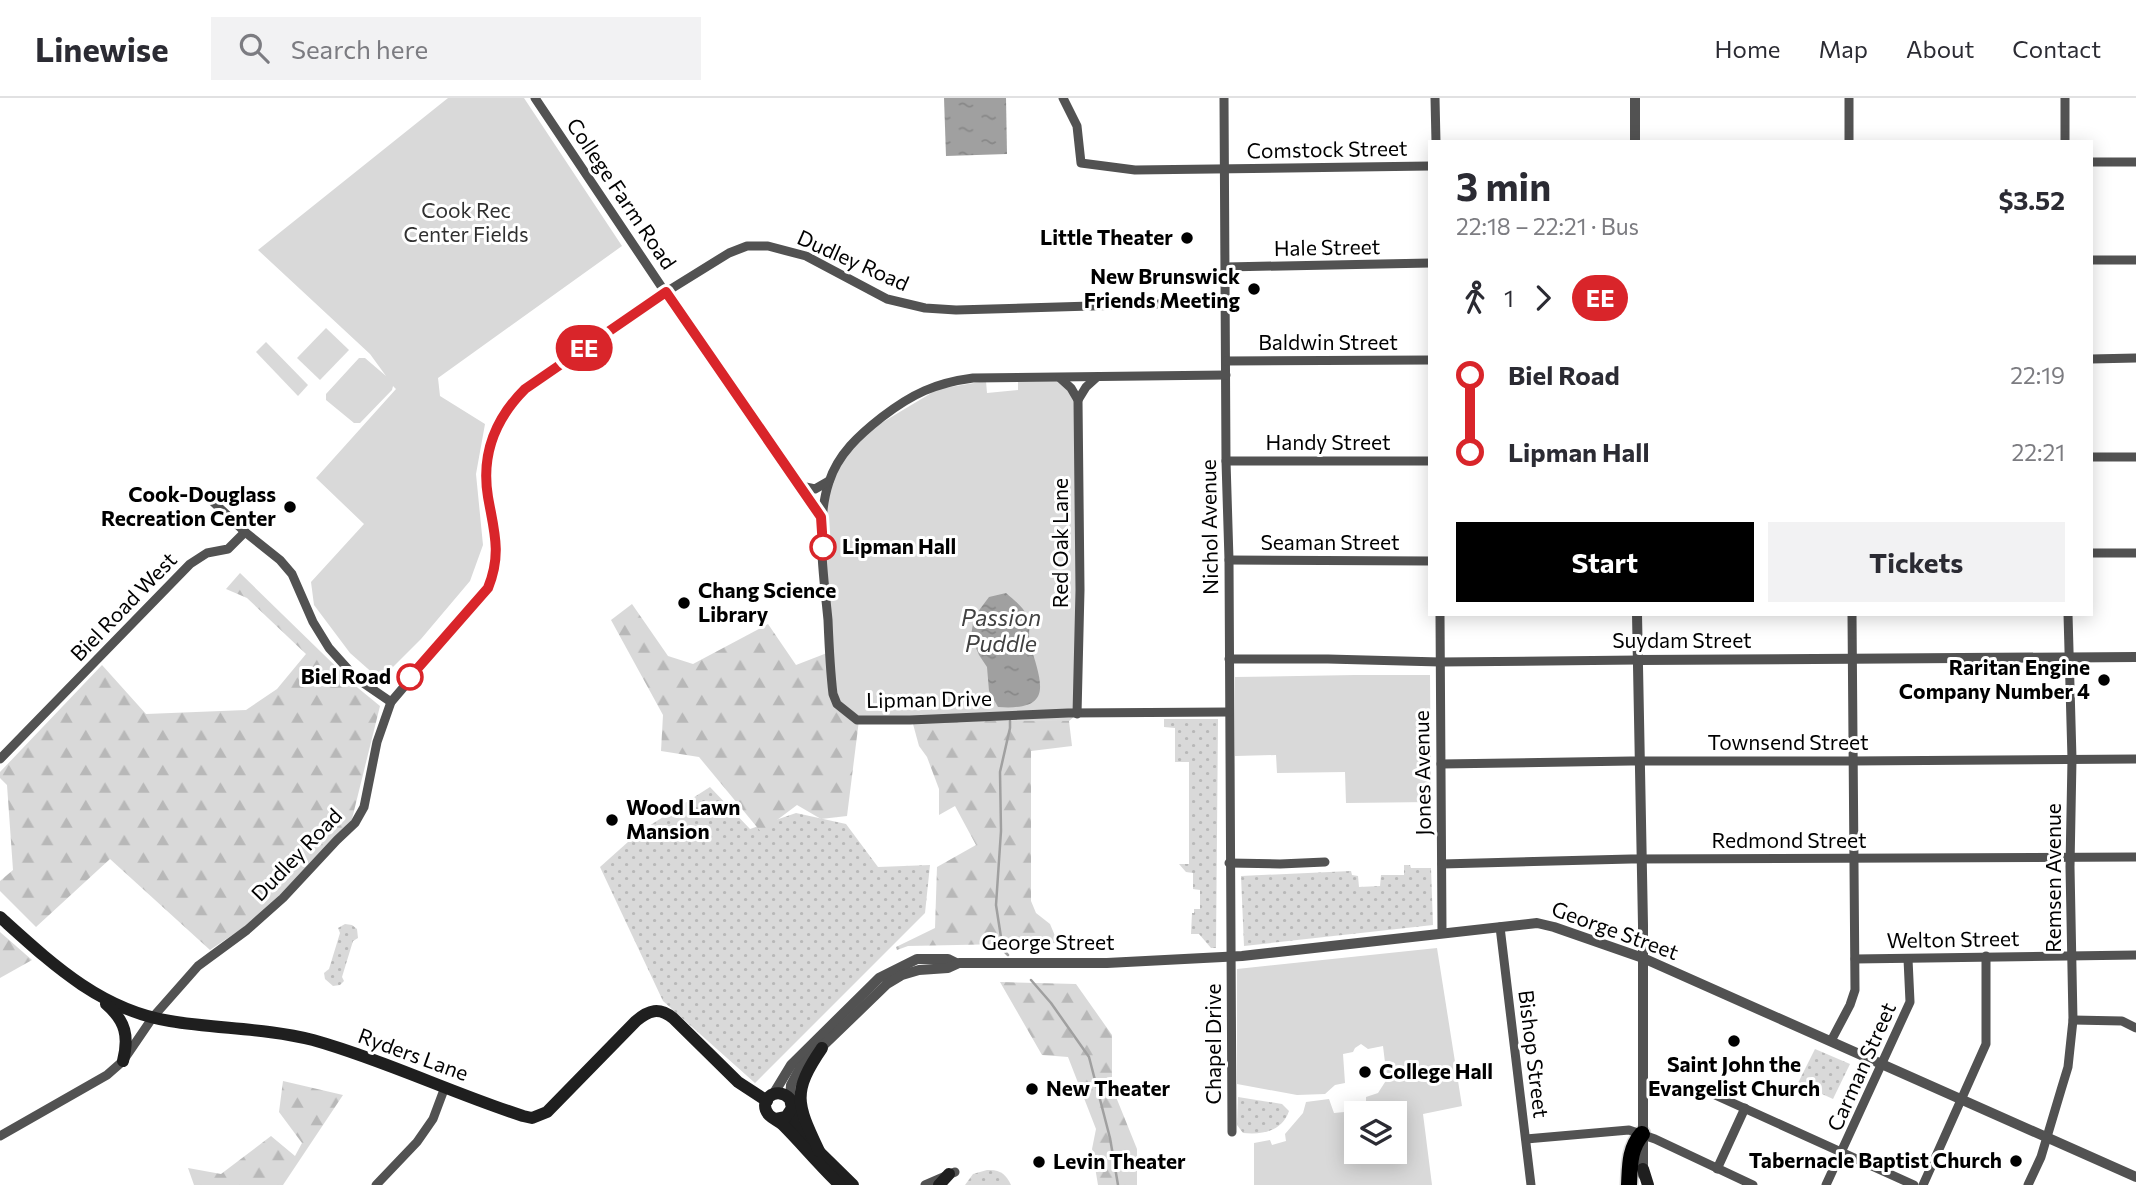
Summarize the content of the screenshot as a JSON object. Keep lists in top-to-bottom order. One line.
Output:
{"streets":{"main road":["Ryders Lane"],"street":["Comstock Street","College Farm Road","Hale Street","Dudley Road","Baldwin Street","Handy Street","Nichol Avenue","Red Oak Lane","Seaman Street","Biel Road West","Suydam Street","Lipman Drive","Townsend Street","Jones Avenue","Redmond Street","Remsen Avenue","George Street","Welton Street","Chapel Drive","Bishop Street","Carman Street"]},"crossings":[["Comstock Street","Nichol Avenue"],["College Farm Road","Dudley Road"],["College Farm Road","Lipman Drive"],["Hale Street","Nichol Avenue"],["Dudley Road","Nichol Avenue"],["Dudley Road","Ryders Lane"],["Baldwin Street","Nichol Avenue"],["Handy Street","Nichol Avenue"],["Nichol Avenue","Seaman Street"],["Nichol Avenue","Suydam Street"],["Nichol Avenue","Lipman Drive"],["Nichol Avenue","George Street"],["Nichol Avenue","Chapel Drive"],["Red Oak Lane","Lipman Drive"],["Suydam Street","Jones Avenue"],["Suydam Street","Remsen Avenue"],["Townsend Street","Jones Avenue"],["Townsend Street","Remsen Avenue"],["Jones Avenue","Redmond Street"],["Jones Avenue","George Street"],["Redmond Street","Remsen Avenue"],["Remsen Avenue","George Street"],["Remsen Avenue","Welton Street"],["George Street","Chapel Drive"],["George Street","Bishop Street"],["George Street","Ryders Lane"],["George Street","Carman Street"],["Welton Street","Carman Street"]],"water":["Passion Puddle"],"parks":["Cook Rec Center Fields"],"places":["Little Theater","New Brunswick Friends Meeting","Cook-Douglass Recreation Center","Lipman Hall","Chang Science Library","Biel Road","Raritan Engine Company Number 4","Wood Lawn Mansion","Saint John the Evangelist Church","College Hall","New Theater","Tabernacle Baptist Church","Levin Theater"],"lines":["bus line EE"],"page":{"header":"Linewise","search":"Search here","nav":["Home","Map","About","Contact"],"on_map":"EE","heading":["3 min","22:18 – 22:21 · Bus","$3.52"],"legs":["1","EE"],"list":[{"name":"Biel Road","value":"22:19"},{"name":"Lipman Hall","value":"22:21"}],"buttons":["Start","Tickets"]}}
